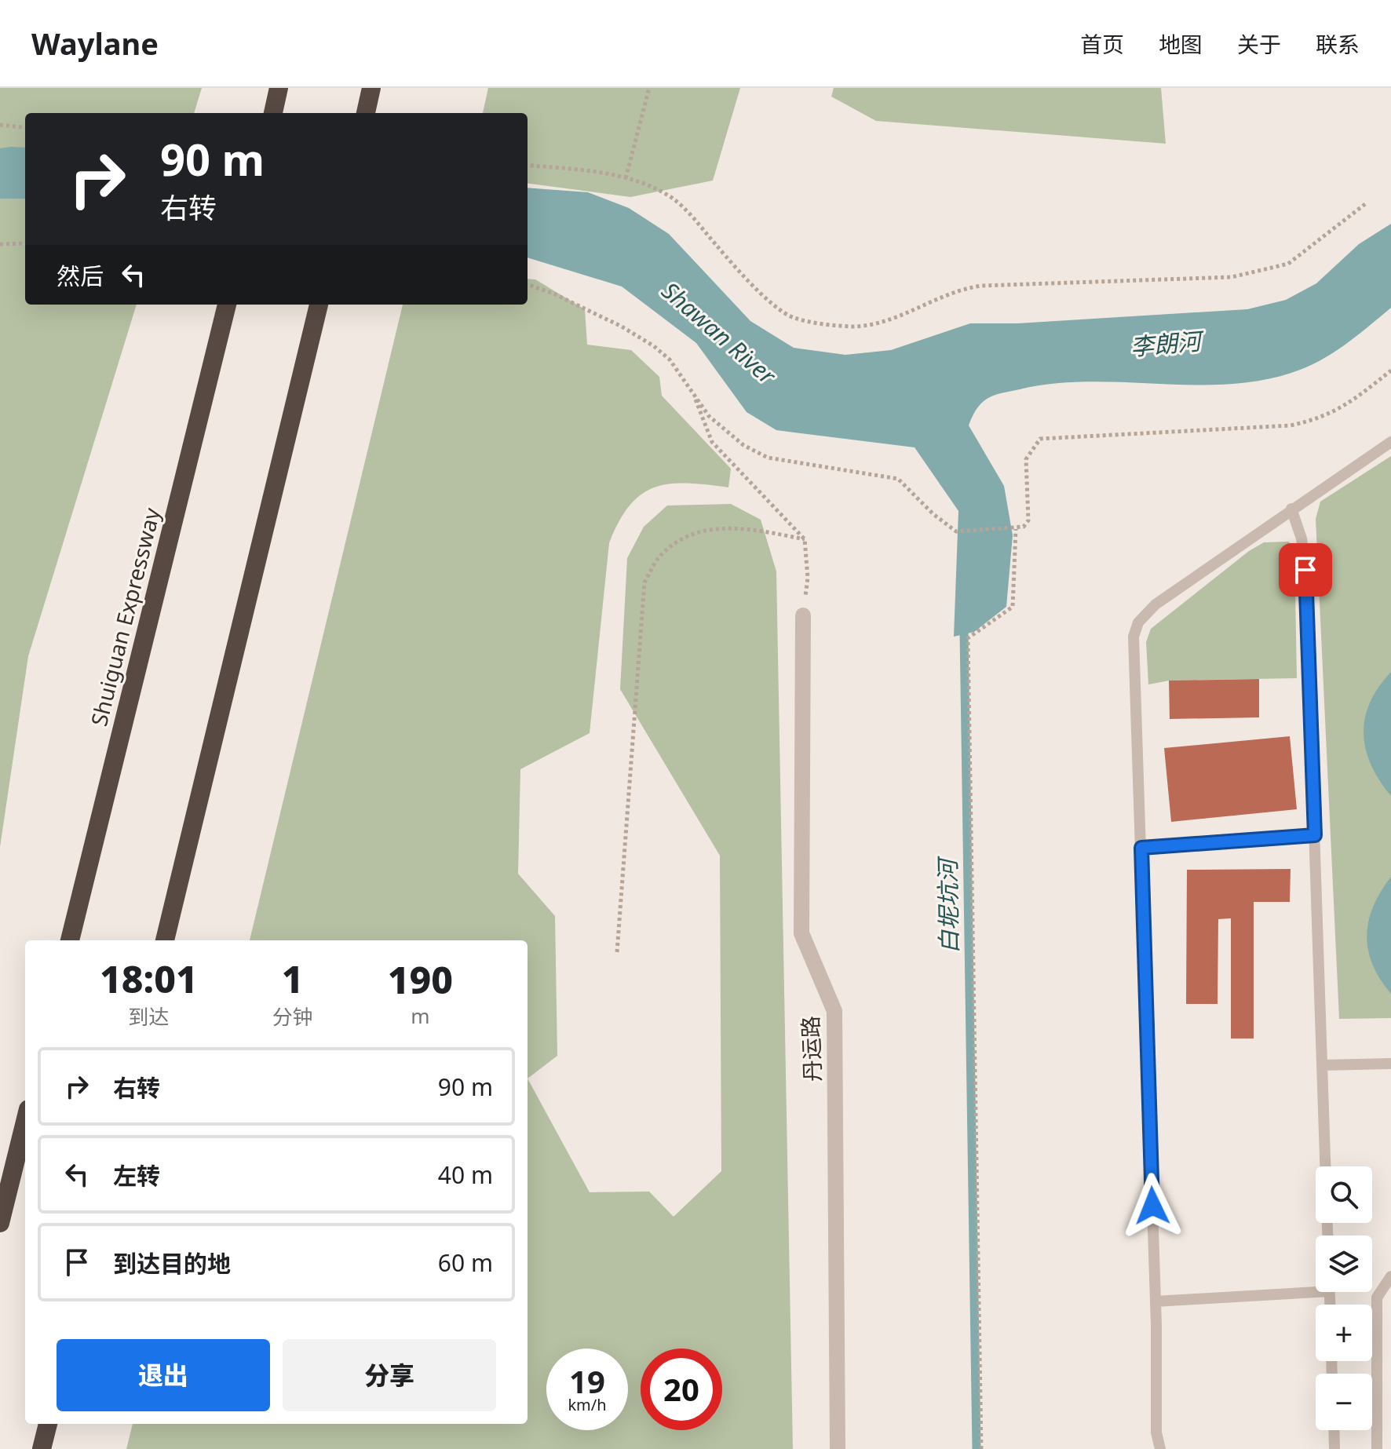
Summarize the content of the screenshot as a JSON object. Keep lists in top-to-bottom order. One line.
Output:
{"streets":{"highway":["Shuiguan Expressway"],"street":["丹运路"]},"water":["Shawan River","李朗河","白坭坑河"],"page":{"header":"Waylane","nav":["首页","地图","关于","联系"],"turn":["90 m","右转"],"then":"然后","eta":["18:01","到达","1","分钟","190","m"],"list":[{"name":"右转","value":"90 m"},{"name":"左转","value":"40 m"},{"name":"到达目的地","value":"60 m"}],"map_buttons":["+","−"],"buttons":["退出","分享"],"speed":"19 km/h","limit":"20"}}
